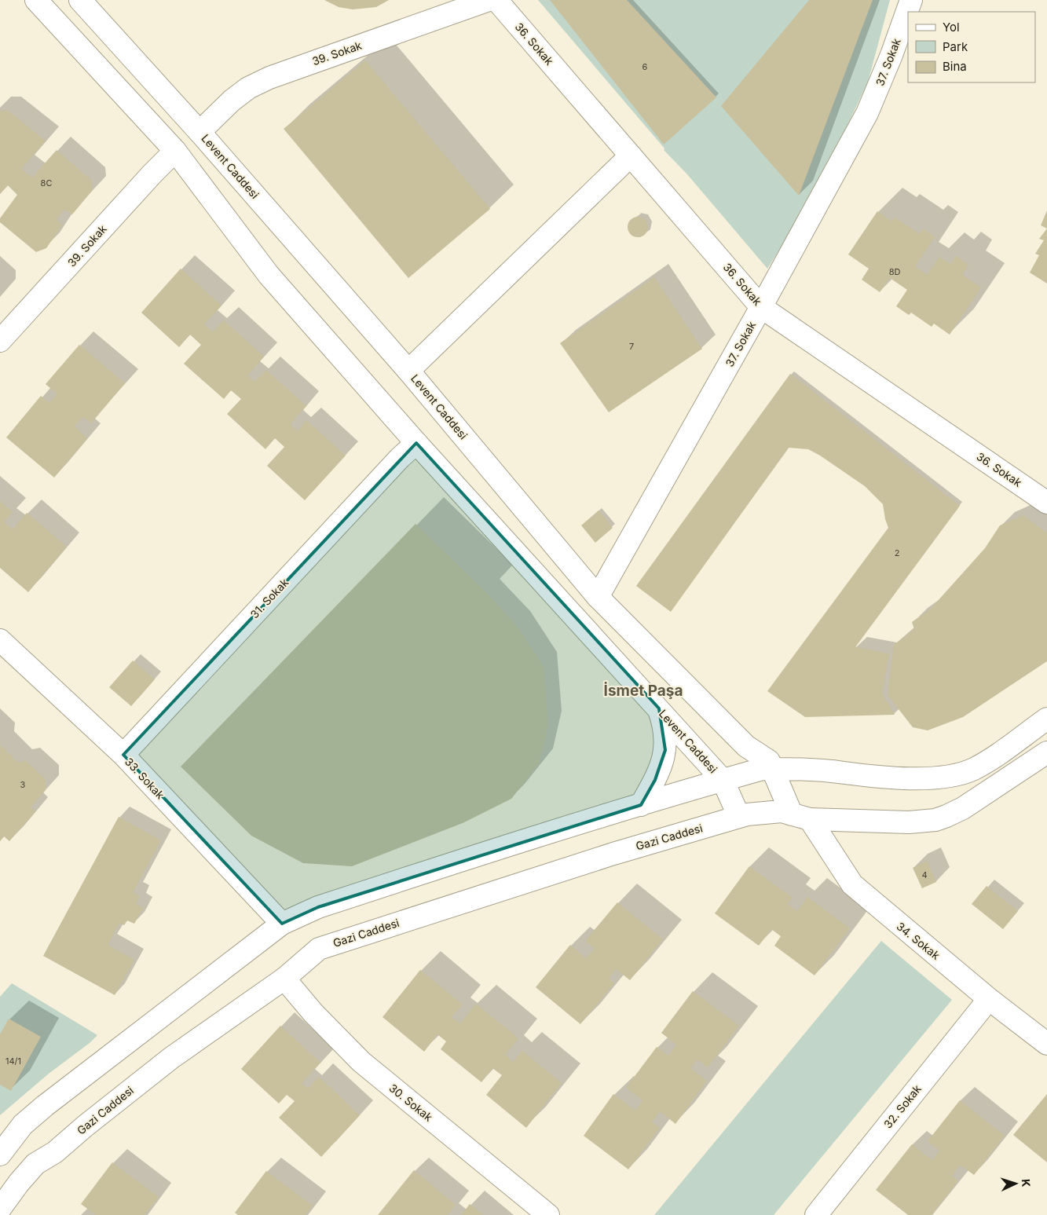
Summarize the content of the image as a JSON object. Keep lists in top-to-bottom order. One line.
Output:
{"streets":{"street":["36. Sokak","39. Sokak","37. Sokak","Levent Caddesi","31. Sokak","33. Sokak","Gazi Caddesi","34. Sokak","30. Sokak","32. Sokak"]},"crossings":[["36. Sokak","37. Sokak"],["39. Sokak","Levent Caddesi"],["37. Sokak","Levent Caddesi"],["Levent Caddesi","31. Sokak"],["Levent Caddesi","Gazi Caddesi"],["Levent Caddesi","34. Sokak"],["31. Sokak","33. Sokak"],["Gazi Caddesi","34. Sokak"],["Gazi Caddesi","30. Sokak"],["34. Sokak","32. Sokak"]],"districts":["İsmet Paşa"],"house_numbers":["6","8C","8D","7","2","3","4","14/1"],"legend":["Yol","Park","Bina"],"north":"right"}
